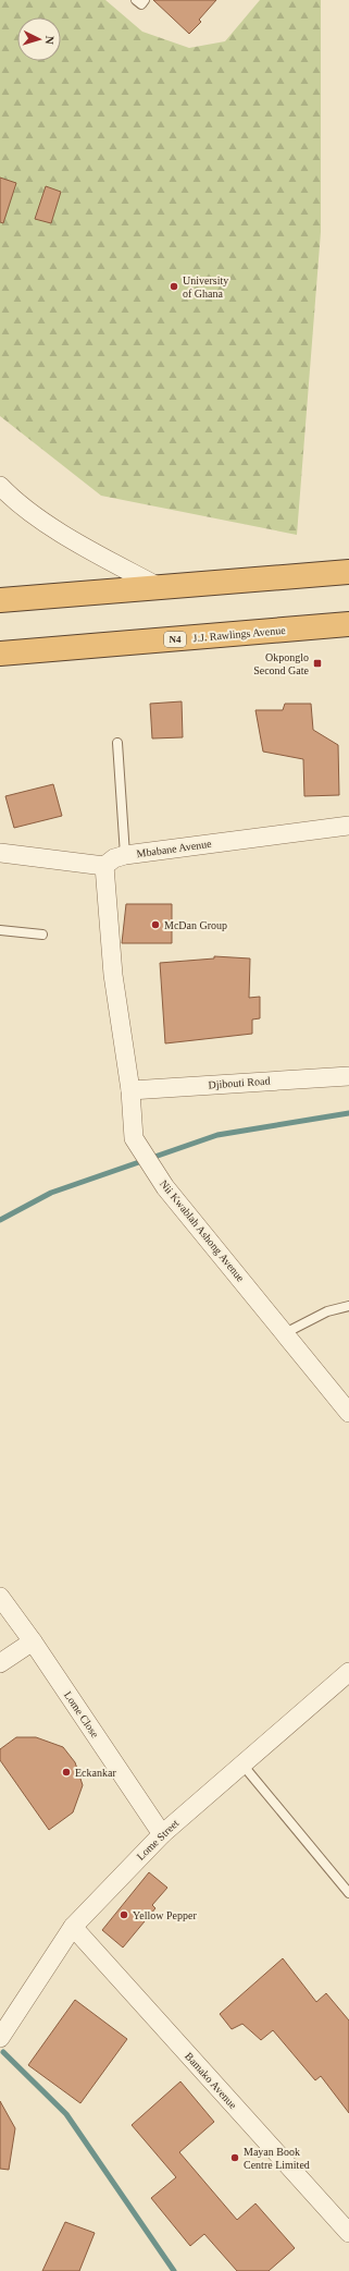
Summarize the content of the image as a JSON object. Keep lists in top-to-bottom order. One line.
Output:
{"streets":{"highway":["J.J. Rawlings Avenue","N4"],"street":["Mbabane Avenue","Djibouti Road","Nii Kwablah Ashong Avenue","Lome Close","Lome Street","Bamako Avenue"]},"crossings":[["Mbabane Avenue","Nii Kwablah Ashong Avenue"],["Djibouti Road","Nii Kwablah Ashong Avenue"],["Lome Close","Lome Street"],["Lome Street","Bamako Avenue"]],"places":{"other":["University of Ghana","McDan Group","Eckankar","Yellow Pepper","Mayan Book Centre Limited"],"transit":["Okponglo Second Gate"]},"north":"right"}
